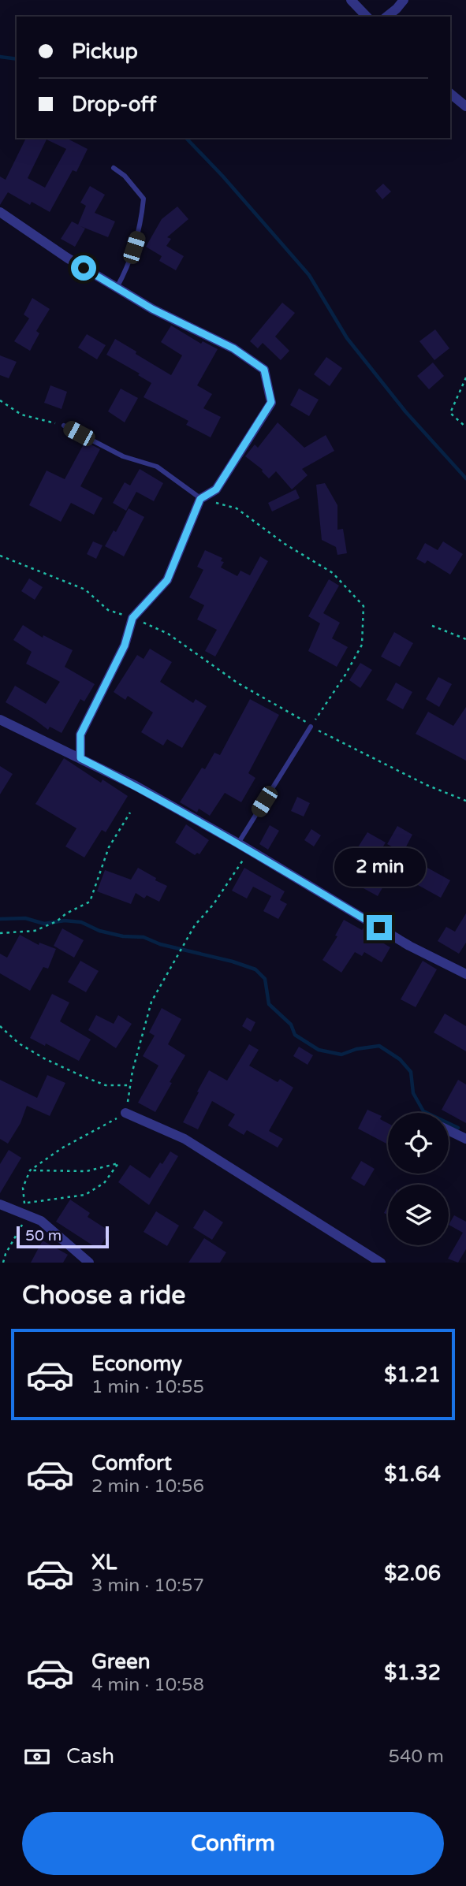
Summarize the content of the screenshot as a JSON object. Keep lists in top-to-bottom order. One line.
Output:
{"scale_bar":"50 m","page":{"banner":["Pickup","Drop-off"],"bubble":"2 min","scale":"50 m","heading":"Choose a ride","list":[{"name":"Economy","note":"1 min · 10:55","value":"$1.21"},{"name":"Comfort","note":"2 min · 10:56","value":"$1.64"},{"name":"XL","note":"3 min · 10:57","value":"$2.06"},{"name":"Green","note":"4 min · 10:58","value":"$1.32"}],"pay":["Cash","540 m"],"buttons":"Confirm"}}
